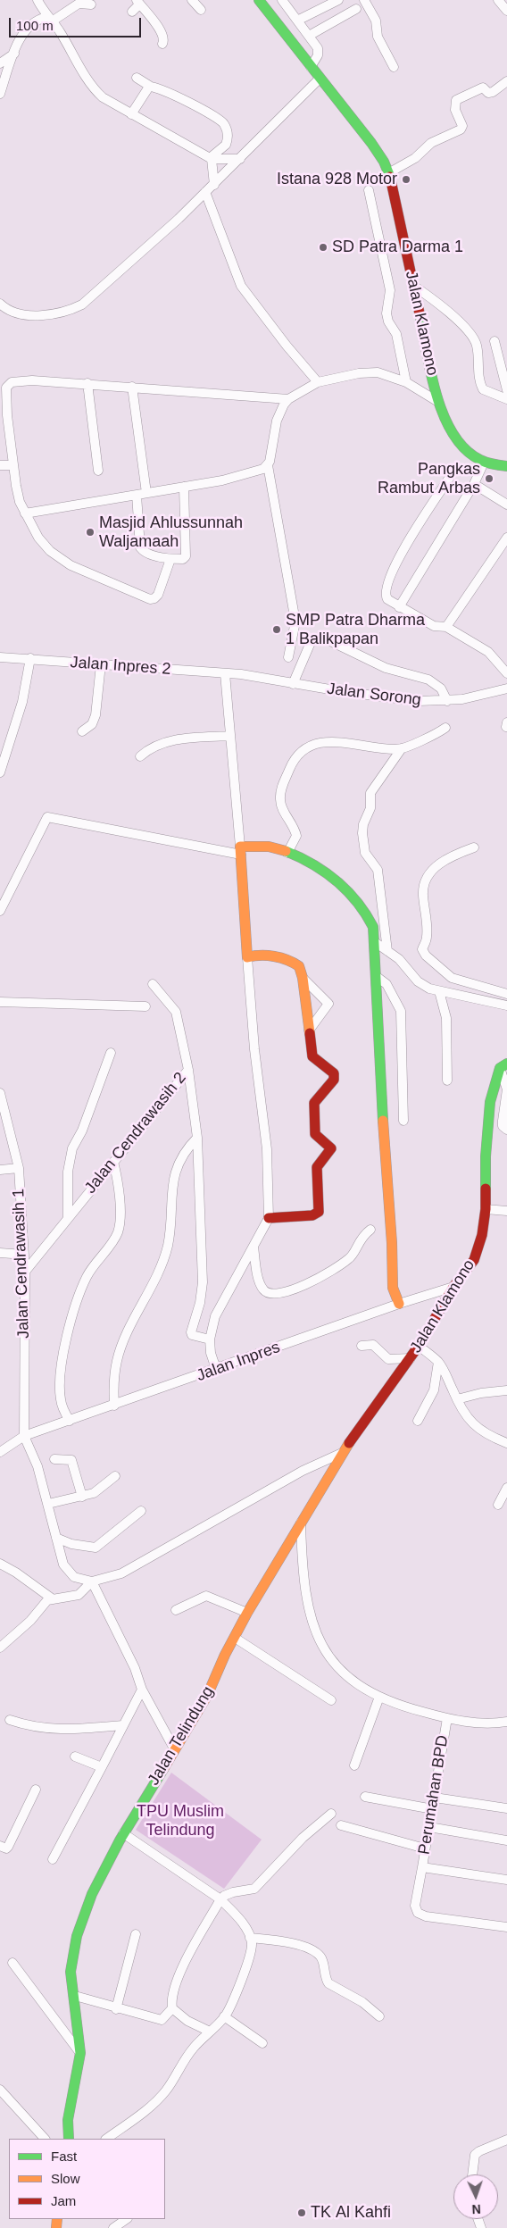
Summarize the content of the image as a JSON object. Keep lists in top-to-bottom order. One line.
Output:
{"streets":{"main road":["Jalan Klamono","Jalan Telindung"],"street":["Jalan Inpres 2","Jalan Sorong","Jalan Cendrawasih 2","Jalan Cendrawasih 1","Jalan Inpres","Perumahan BPD"]},"crossings":[["Jalan Klamono","Jalan Inpres"],["Jalan Klamono","Jalan Telindung"],["Jalan Inpres 2","Jalan Sorong"],["Jalan Cendrawasih 2","Jalan Cendrawasih 1"],["Jalan Cendrawasih 1","Jalan Inpres"]],"parks":["TPU Muslim Telindung"],"places":["Istana 928 Motor","SD Patra Darma 1","Pangkas Rambut Arbas","Masjid Ahlussunnah Waljamaah","SMP Patra Dharma 1 Balikpapan","TK Al Kahfi"],"legend":["Fast","Slow","Jam"],"scale_bar":"100 m","north":"bottom"}
